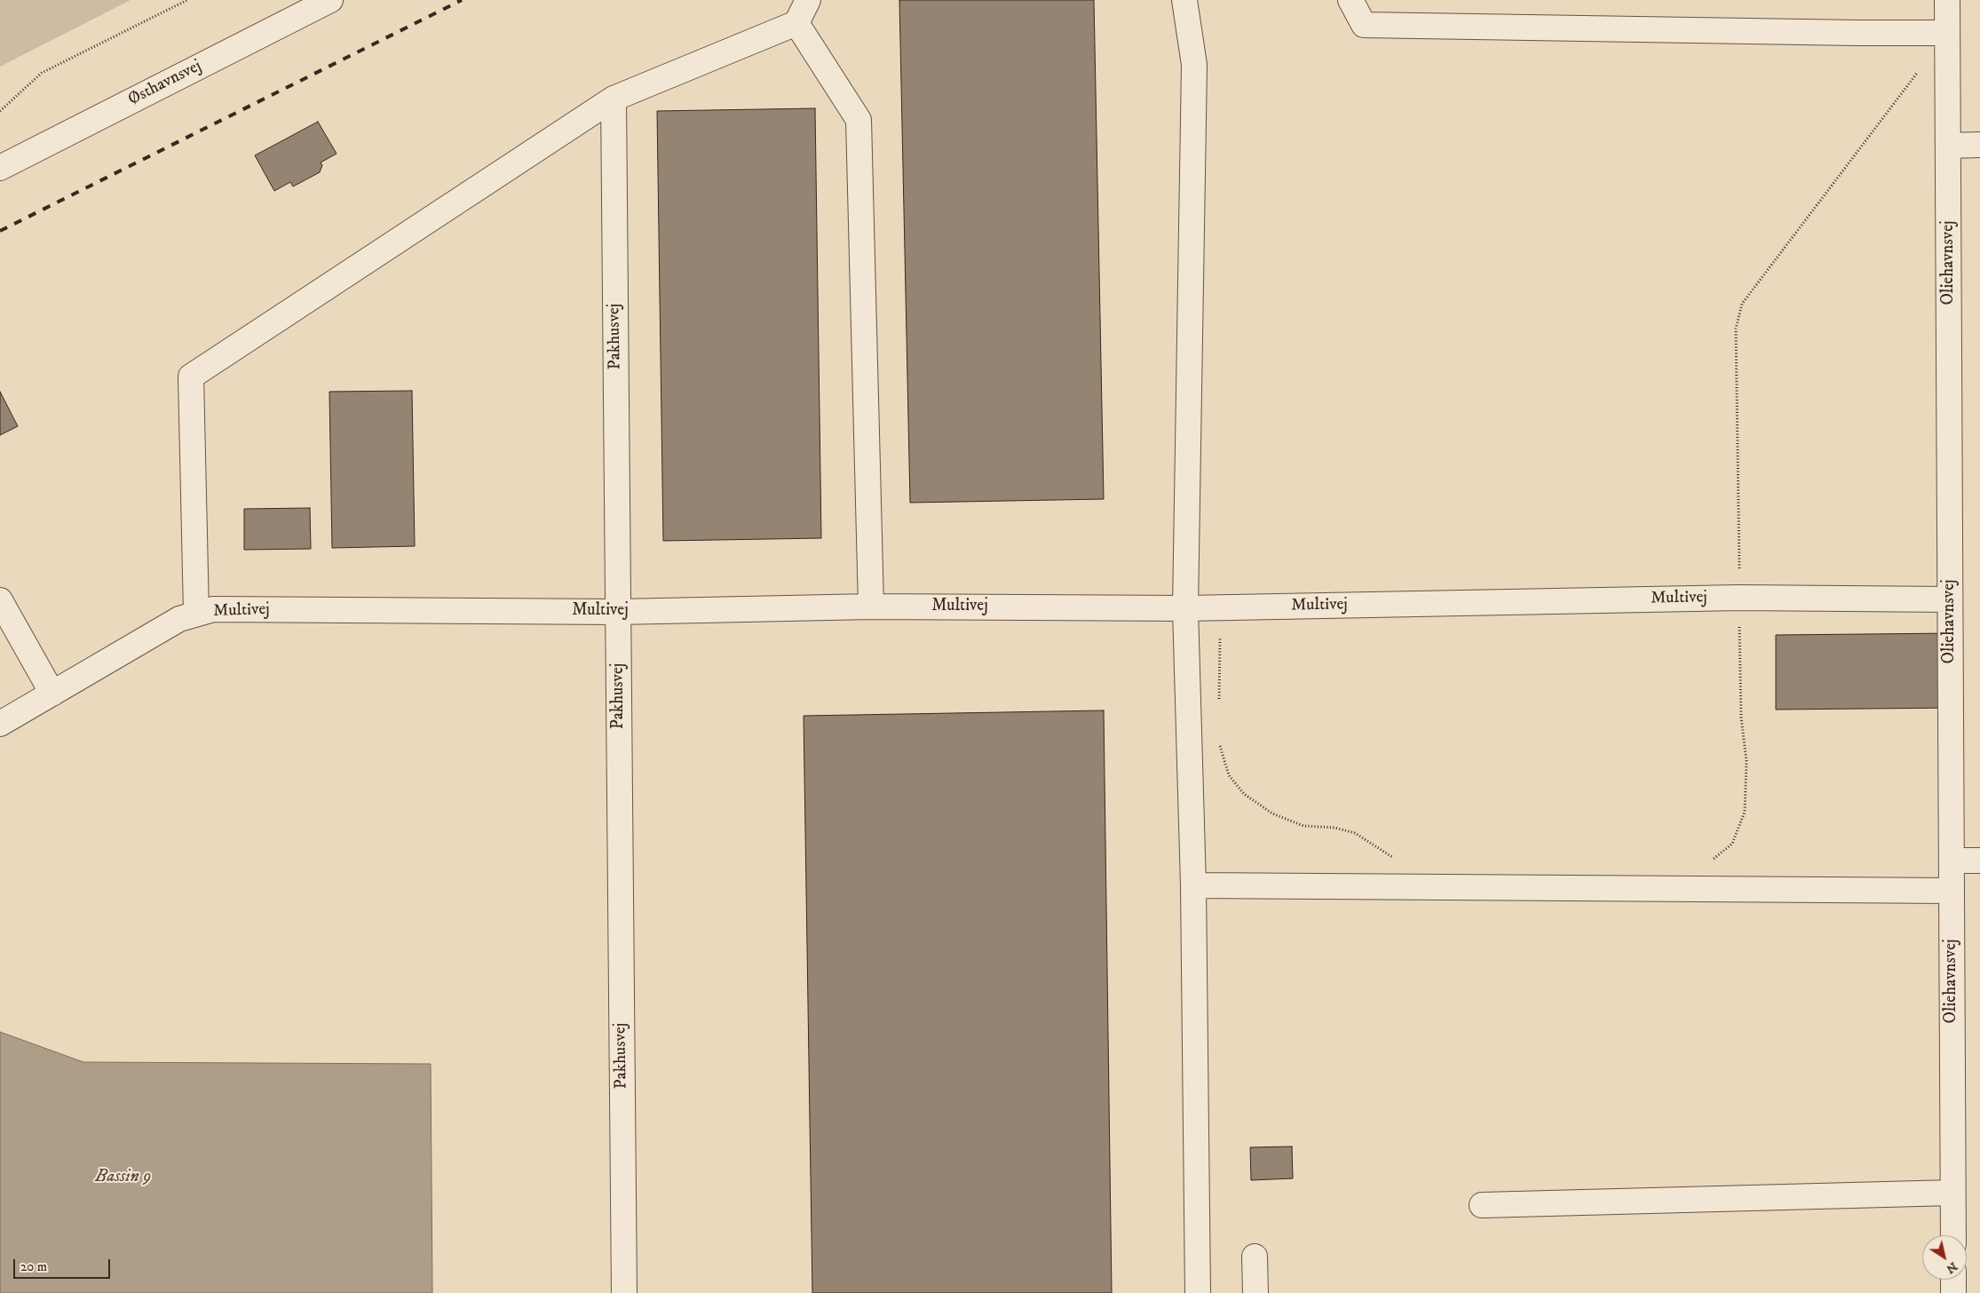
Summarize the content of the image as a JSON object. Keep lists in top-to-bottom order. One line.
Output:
{"streets":{"street":["Østhavnsvej","Oliehavnsvej","Pakhusvej","Multivej"]},"crossings":[["Oliehavnsvej","Multivej"],["Pakhusvej","Multivej"]],"water":["Bassin 9"],"scale_bar":"20 m","north":"bottom right"}
